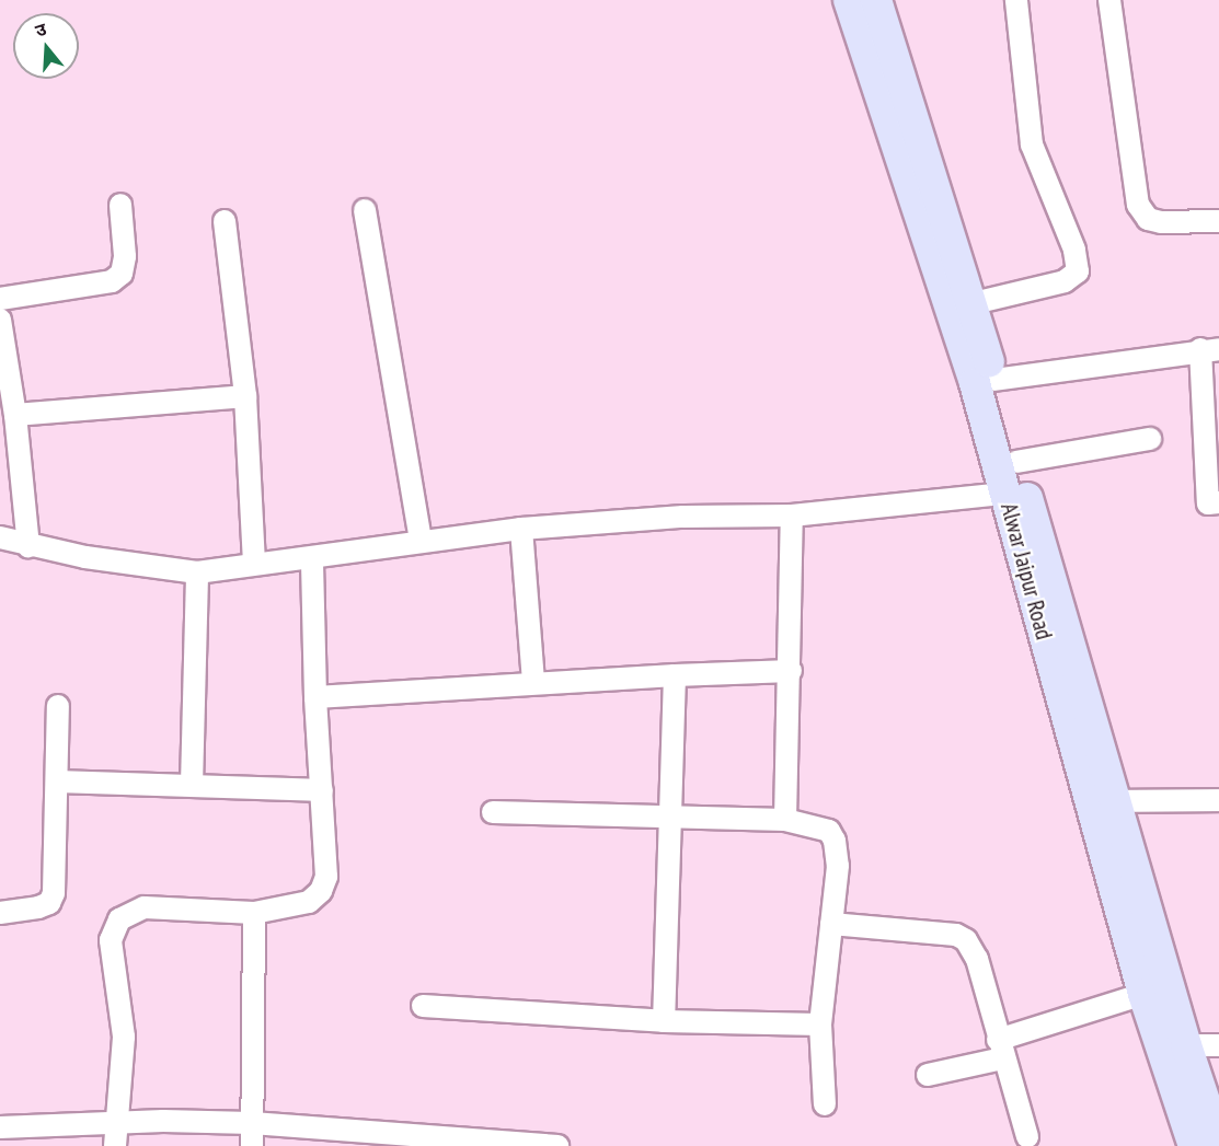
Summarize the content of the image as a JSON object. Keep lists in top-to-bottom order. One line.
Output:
{"streets":{"main road":["Alwar Jaipur Road"]},"north":"top"}
